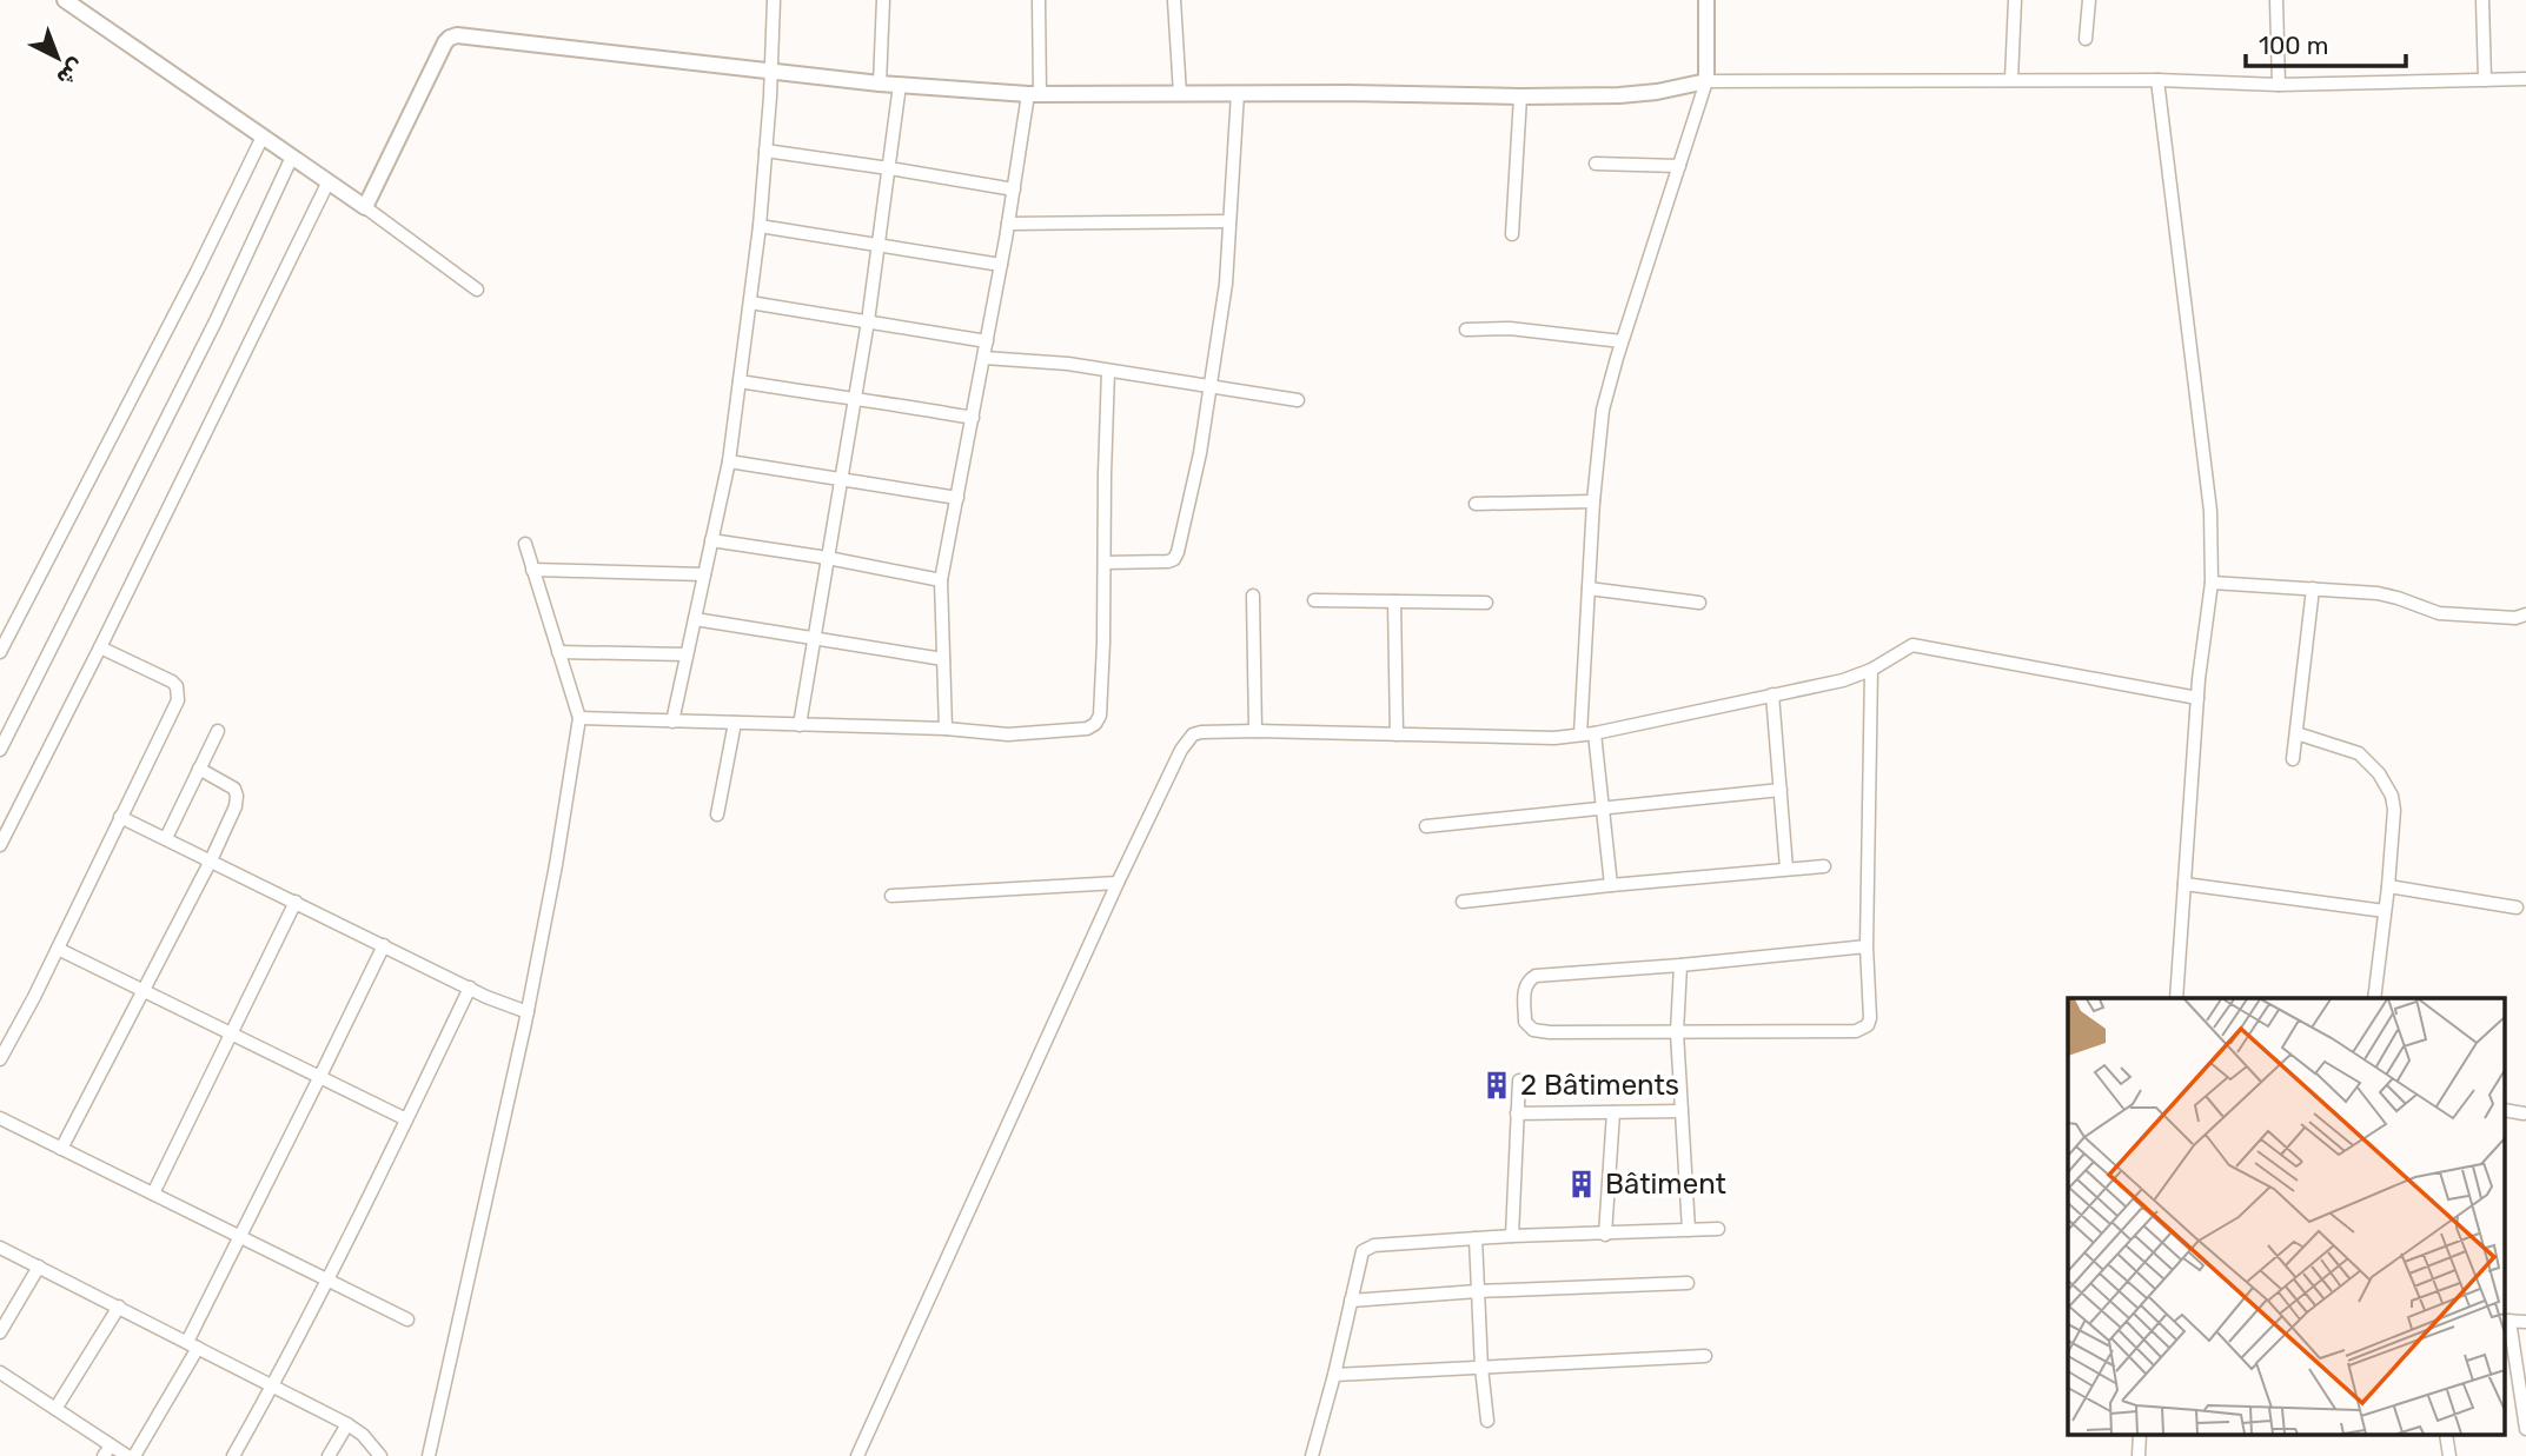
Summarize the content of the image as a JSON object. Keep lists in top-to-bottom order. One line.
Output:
{"places":{"building":["2 Bâtiments","Bâtiment"]},"scale_bar":"100 m","north":"bottom right"}
